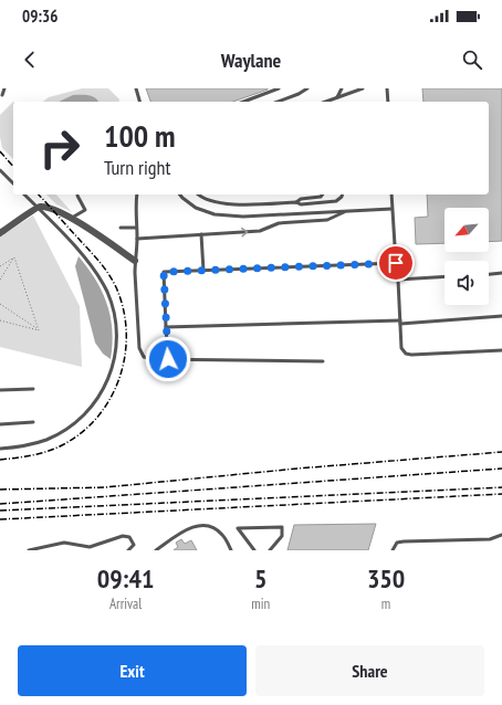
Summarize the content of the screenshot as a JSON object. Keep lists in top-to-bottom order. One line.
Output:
{"north":"bottom left","page":{"status":"09:36","header":"Waylane","turn":["100 m","Turn right"],"eta":["09:41","Arrival","5","min","350","m"],"buttons":["Exit","Share"]}}
